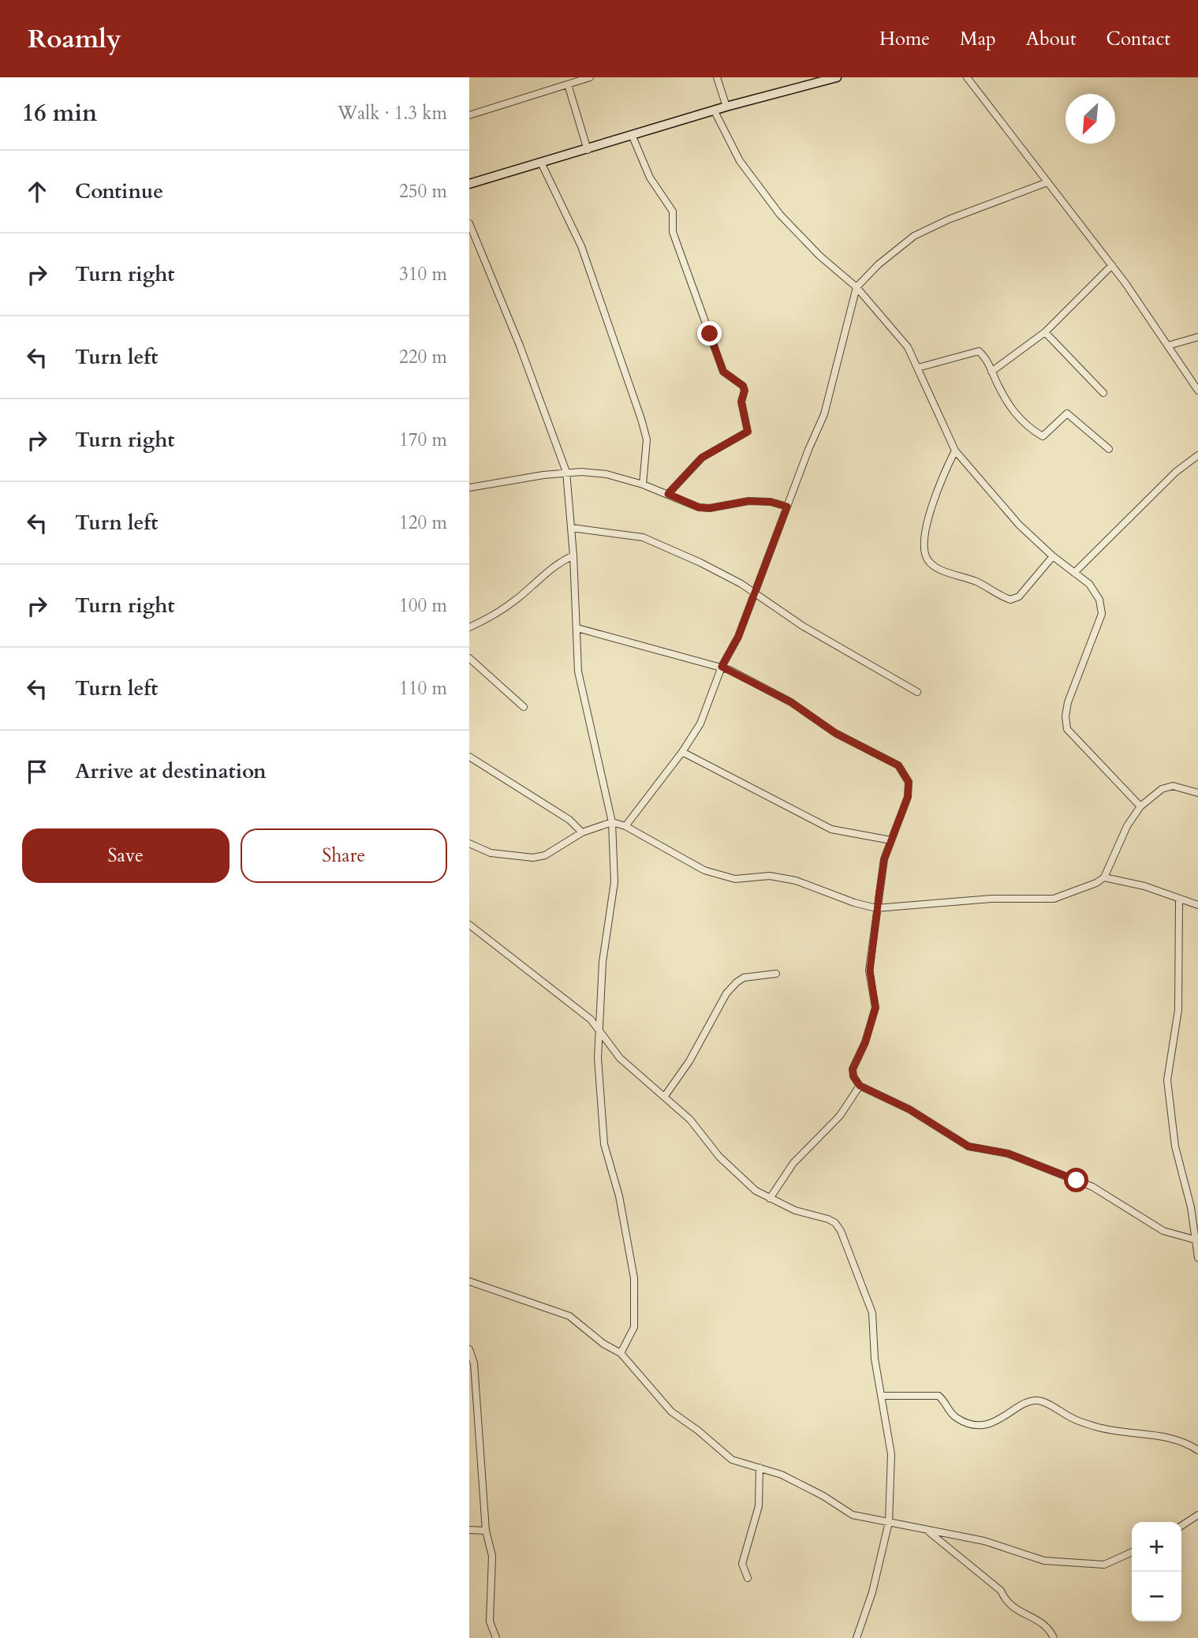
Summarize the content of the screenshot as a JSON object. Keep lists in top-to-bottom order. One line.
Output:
{"north":"bottom left","page":{"header":"Roamly","nav":["Home","Map","About","Contact"],"heading":["16 min","Walk · 1.3 km"],"list":[["Continue","250 m"],["Turn right","310 m"],["Turn left","220 m"],["Turn right","170 m"],["Turn left","120 m"],["Turn right","100 m"],["Turn left","110 m"],"Arrive at destination"],"buttons":["Save","Share"],"map_buttons":["+","−"]}}
